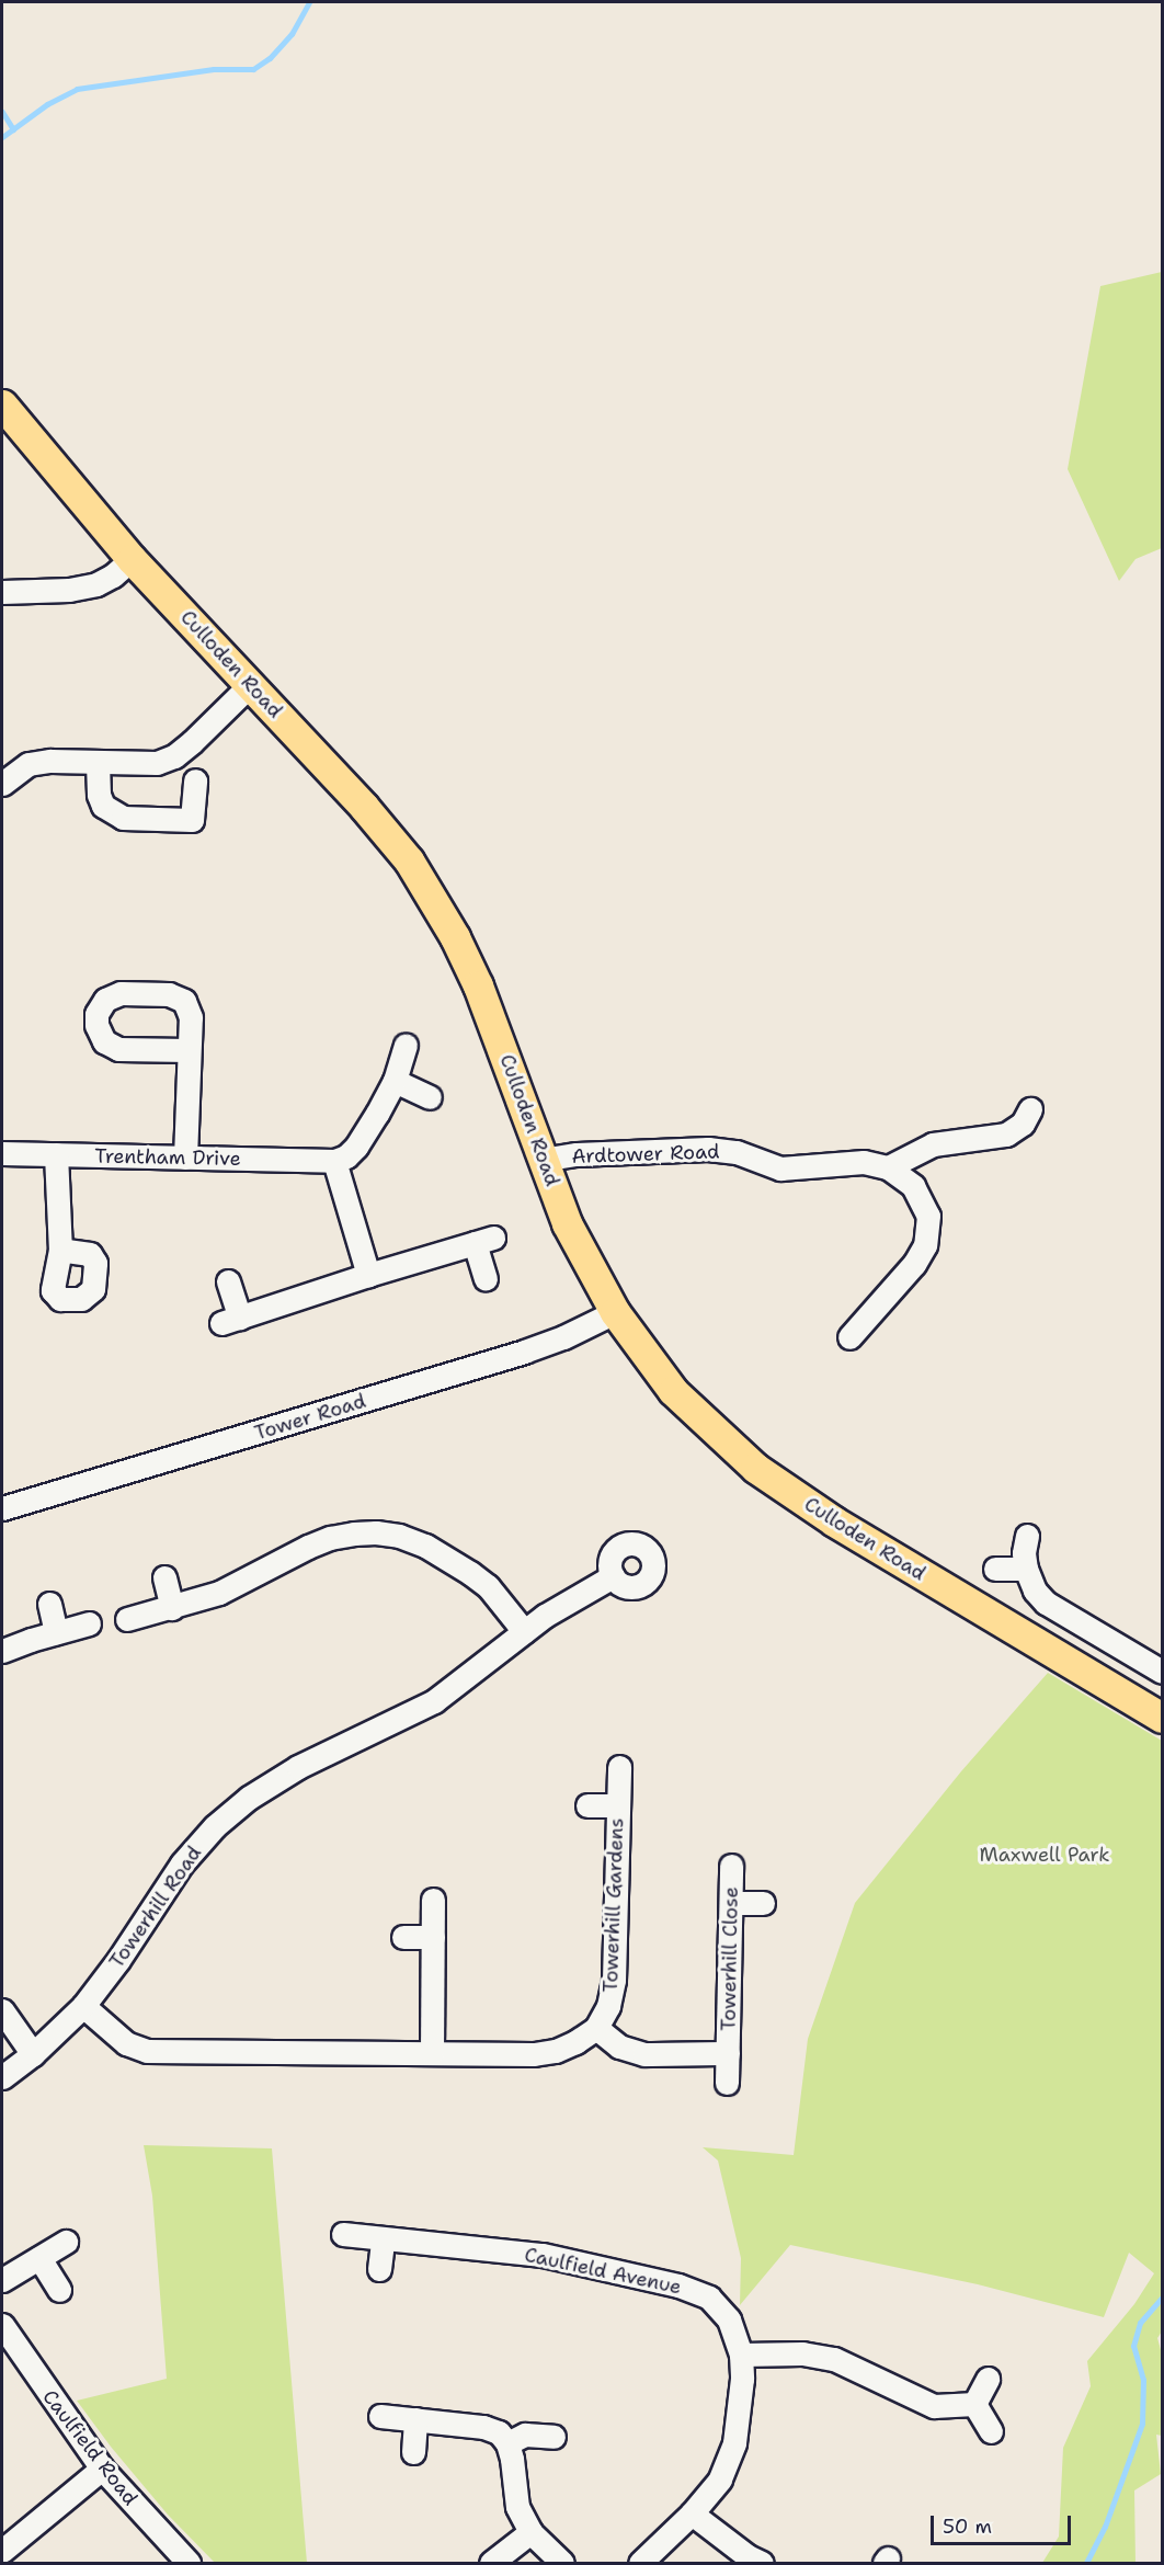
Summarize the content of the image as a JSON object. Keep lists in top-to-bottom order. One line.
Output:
{"streets":{"main road":["Culloden Road"],"street":["Ardtower Road","Trentham Drive","Tower Road","Towerhill Gardens","Towerhill Road","Towerhill Close","Caulfield Avenue","Caulfield Road"]},"crossings":[["Culloden Road","Ardtower Road"],["Culloden Road","Tower Road"],["Towerhill Gardens","Towerhill Close"]],"parks":["Maxwell Park"],"scale_bar":"50 m"}
